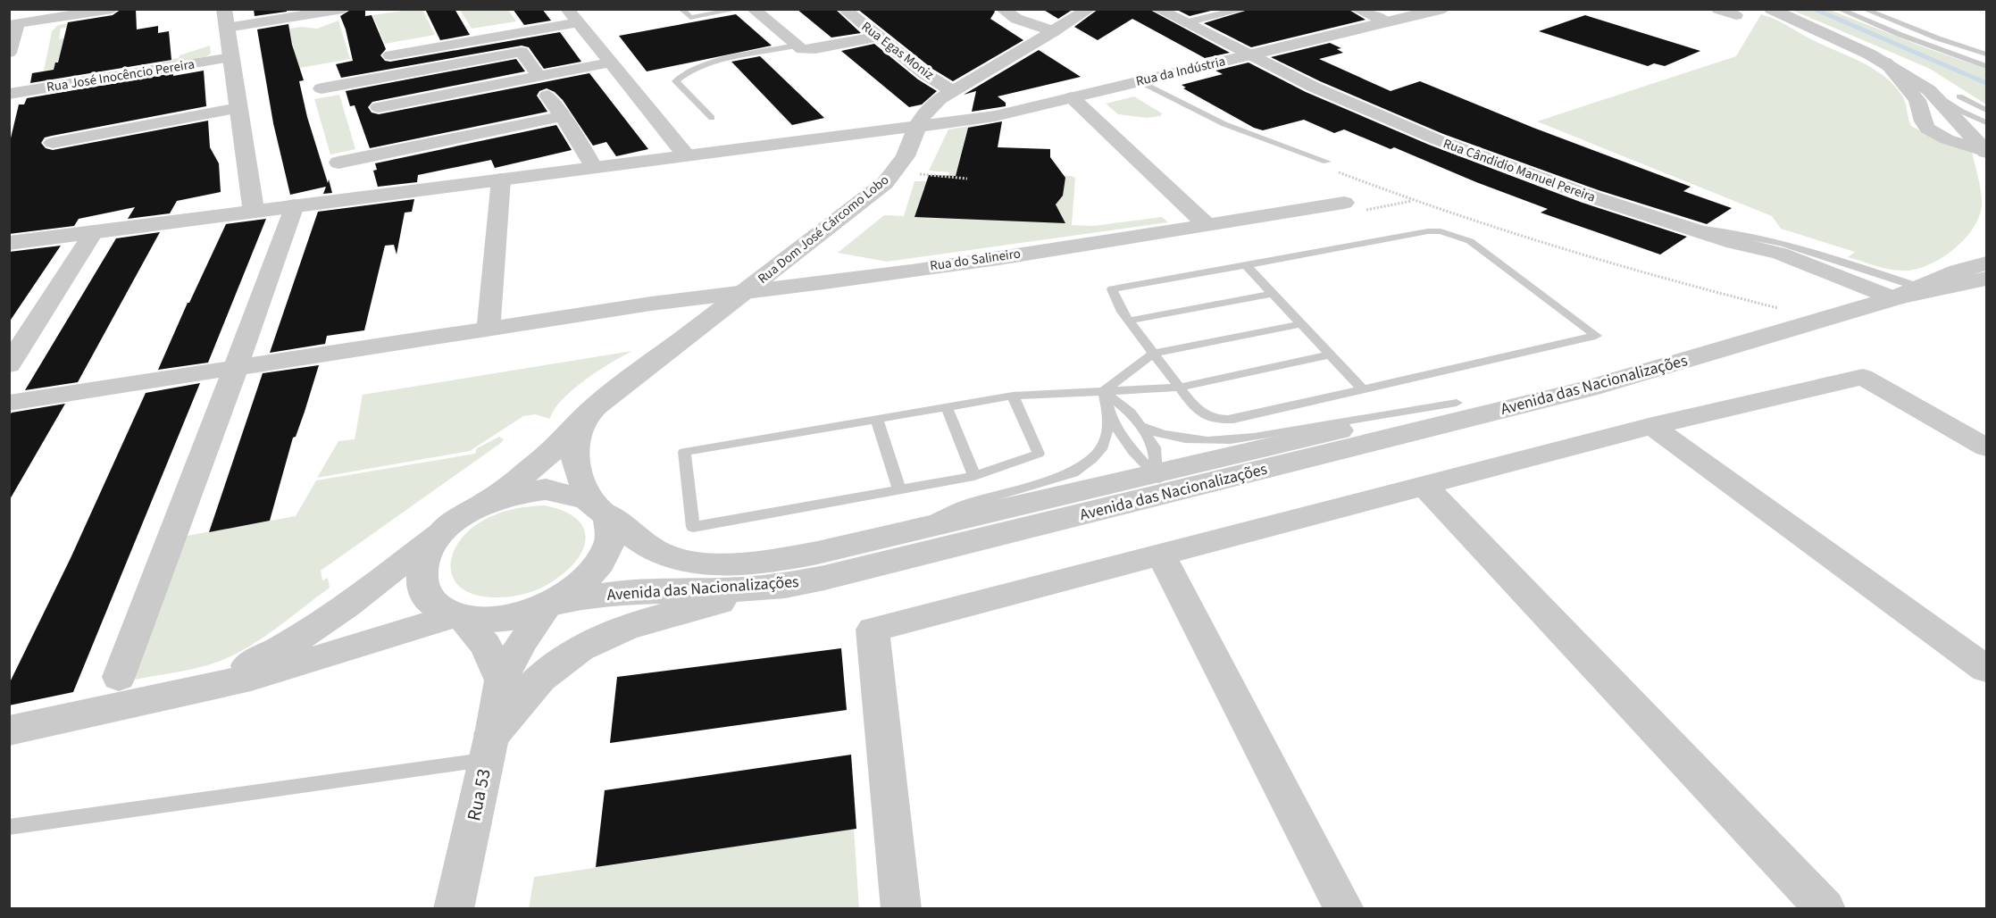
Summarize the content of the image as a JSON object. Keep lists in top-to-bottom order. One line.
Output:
{"streets":{"street":["Rua Egas Moniz","Rua da Indústria","Rua José Inocêncio Pereira","Rua Cândidio Manuel Pereira","Rua Dom José Cárcomo Lobo","Rua do Salineiro","Avenida das Nacionalizações","Rua 53"]},"crossings":[["Rua Egas Moniz","Rua Dom José Cárcomo Lobo"],["Rua da Indústria","Rua Cândidio Manuel Pereira"],["Rua da Indústria","Rua Dom José Cárcomo Lobo"],["Rua Cândidio Manuel Pereira","Avenida das Nacionalizações"],["Rua Dom José Cárcomo Lobo","Rua do Salineiro"],["Rua Dom José Cárcomo Lobo","Avenida das Nacionalizações"],["Rua Dom José Cárcomo Lobo","Rua 53"],["Avenida das Nacionalizações","Rua 53"]]}
